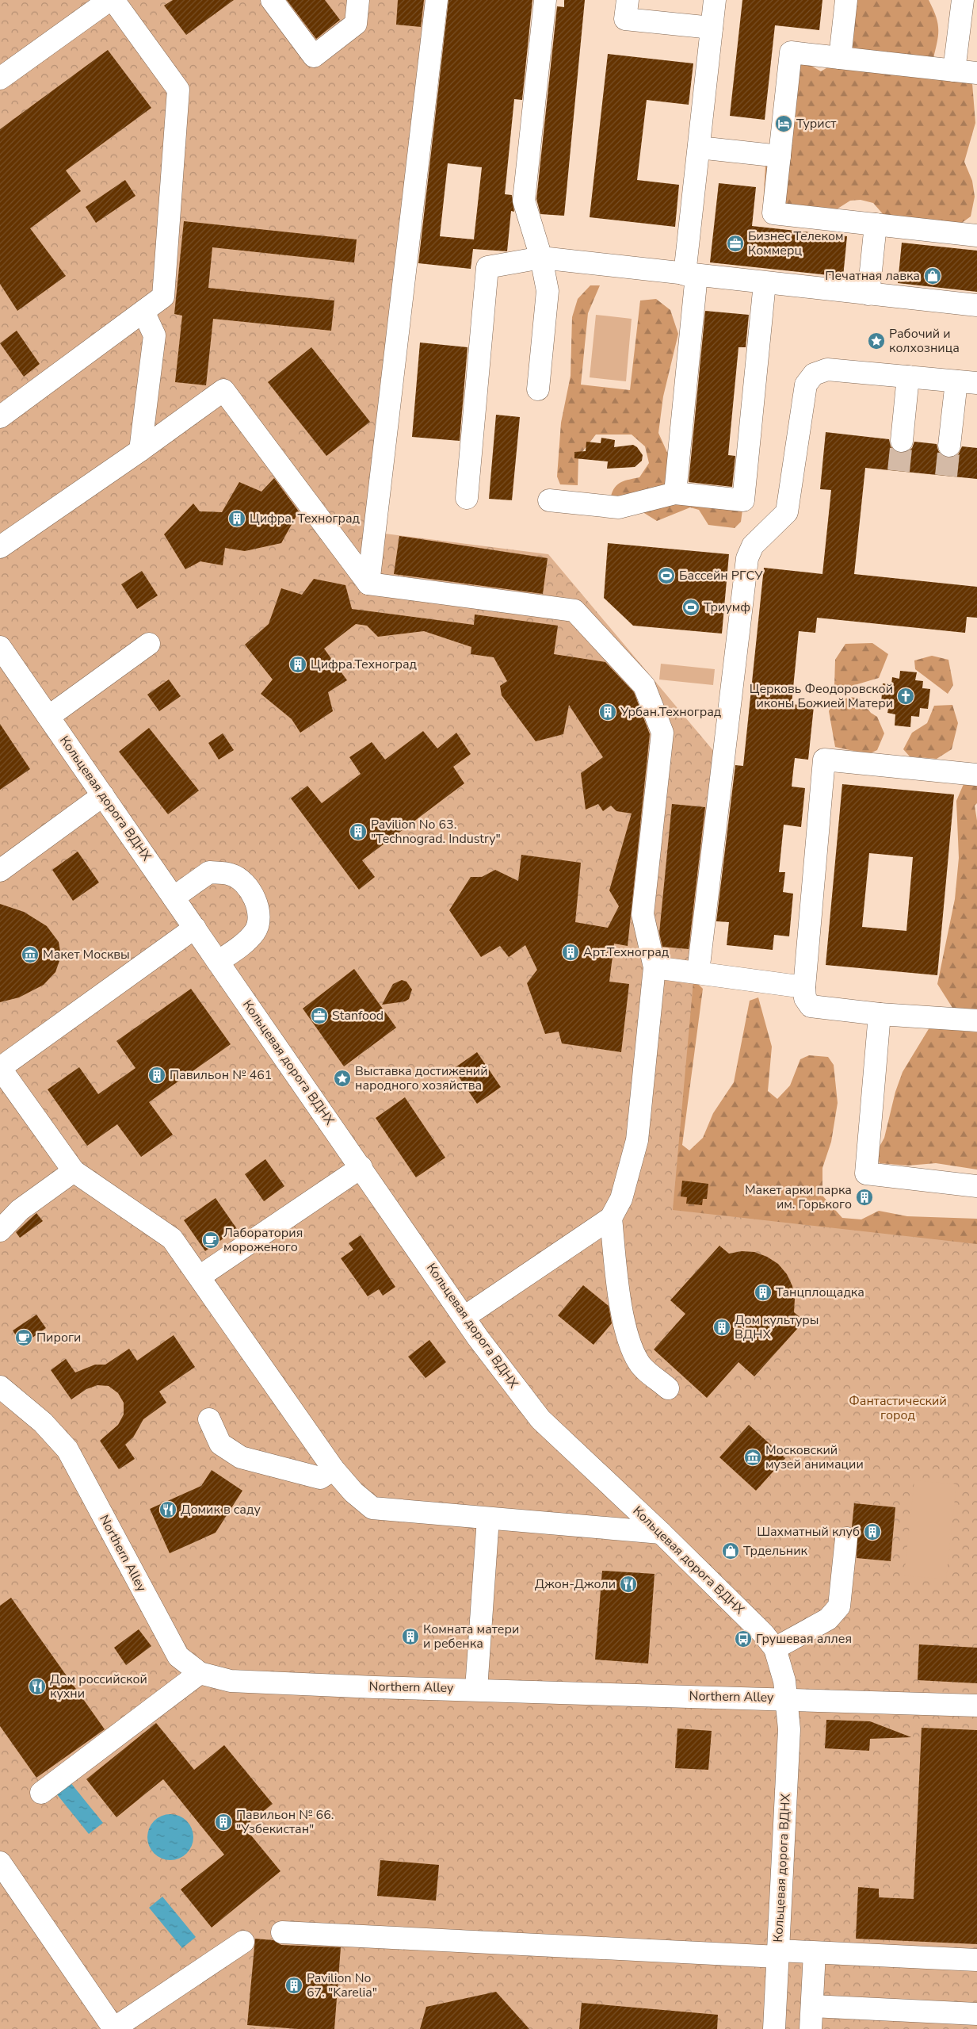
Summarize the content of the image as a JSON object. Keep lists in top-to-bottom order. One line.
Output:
{"streets":{"street":["Кольцевая дорога ВДНХ","Northern Alley"]},"crossings":[["Кольцевая дорога ВДНХ","Northern Alley"]],"parks":["Фантастический город"],"places":{"hotel":["Турист"],"office":["Бизнес Телеком Коммерц","Stanfood"],"shop":["Печатная лавка","Трдельник"],"place":["Рабочий и колхозница","Выставка достижений народного хозяйства"],"building":["Цифра. Техноград","Цифра.Техноград","Урбан.Техноград","Pavilion No 63. \"Technograd. Industry\"","Арт.Техноград","Павильон № 461","Макет арки парка им. Горького","Танцплощадка","Дом культуры ВДНХ","Шахматный клуб","Комната матери и ребенка","Павильон № 66. \"Узбекистан\"","Pavilion No 67. \"Karelia\""],"sports":["Бассейн РГСУ","Триумф"],"church":["Церковь Феодоровской иконы Божией Матери"],"museum":["Макет Москвы","Московский музей анимации"],"cafe":["Лаборатория мороженого","Пироги"],"restaurant":["Домик в саду","Джон-Джоли","Дом российской кухни"],"bus stop":["Грушевая аллея"]}}
